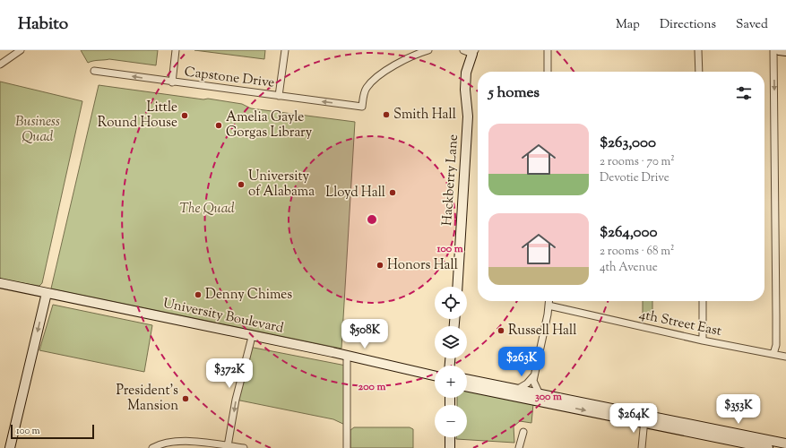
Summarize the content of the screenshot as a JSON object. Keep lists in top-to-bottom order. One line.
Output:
{"streets":{"main road":["Hackberry Lane","University Boulevard"],"street":["Capstone Drive","4th Street East"]},"one_way":["Capstone Drive"],"parks":["Business Quad","The Quad"],"places":["Smith Hall","Little Round House","Amelia Gayle Gorgas Library","University of Alabama","Lloyd Hall","Honors Hall","Denny Chimes","Russell Hall","President's Mansion"],"scale_bar":"100 m","page":{"header":"Habito","nav":["Map","Directions","Saved"],"heading":"5 homes","list":[{"name":"$263,000","note":"2 rooms · 70 m² · Devotie Drive"},{"name":"$264,000","note":"2 rooms · 68 m² · 4th Avenue"}],"map_buttons":["+","−"],"price":["$508K","$263K","$372K","$353K","$264K"],"scale":"100 m"},"rings":["100 m","200 m","300 m"]}
